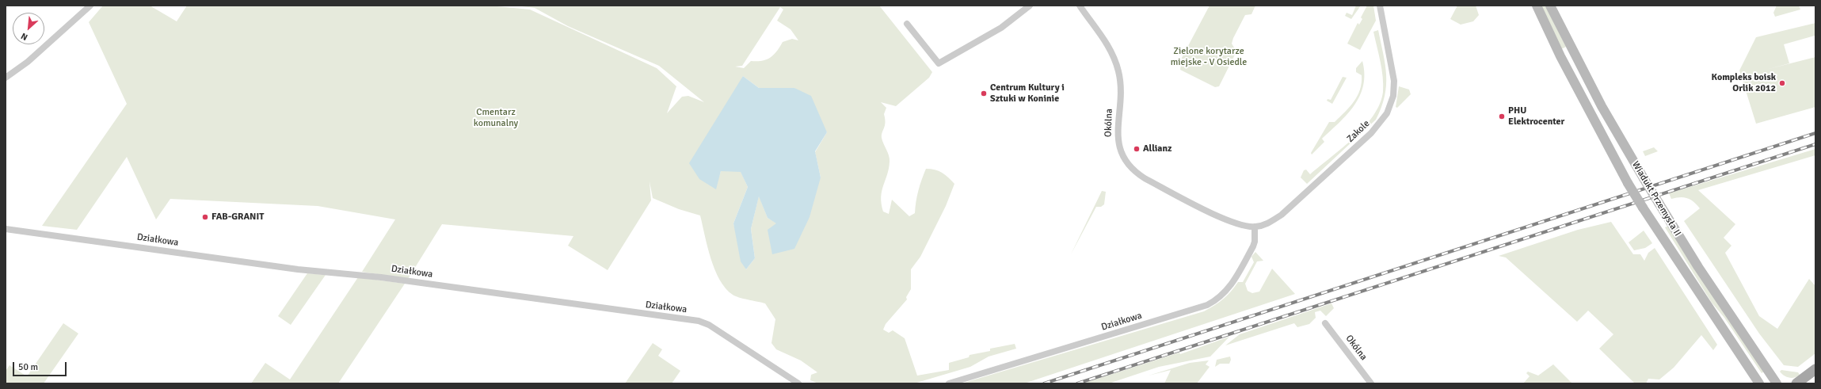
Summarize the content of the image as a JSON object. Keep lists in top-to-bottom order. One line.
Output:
{"streets":{"main road":["Wiadukt Przemysła II"],"street":["Okólna","Zakole","Działkowa"]},"crossings":[["Okólna","Zakole"],["Okólna","Działkowa"],["Zakole","Działkowa"]],"parks":["Zielone korytarze miejske - V Osiedle","Cmentarz komunalny"],"places":["Kompleks boisk Orlik 2012","Centrum Kultury i Sztuki w Koninie","PHU Elektrocenter","Allianz","FAB-GRANIT"],"scale_bar":"50 m","north":"bottom left"}
